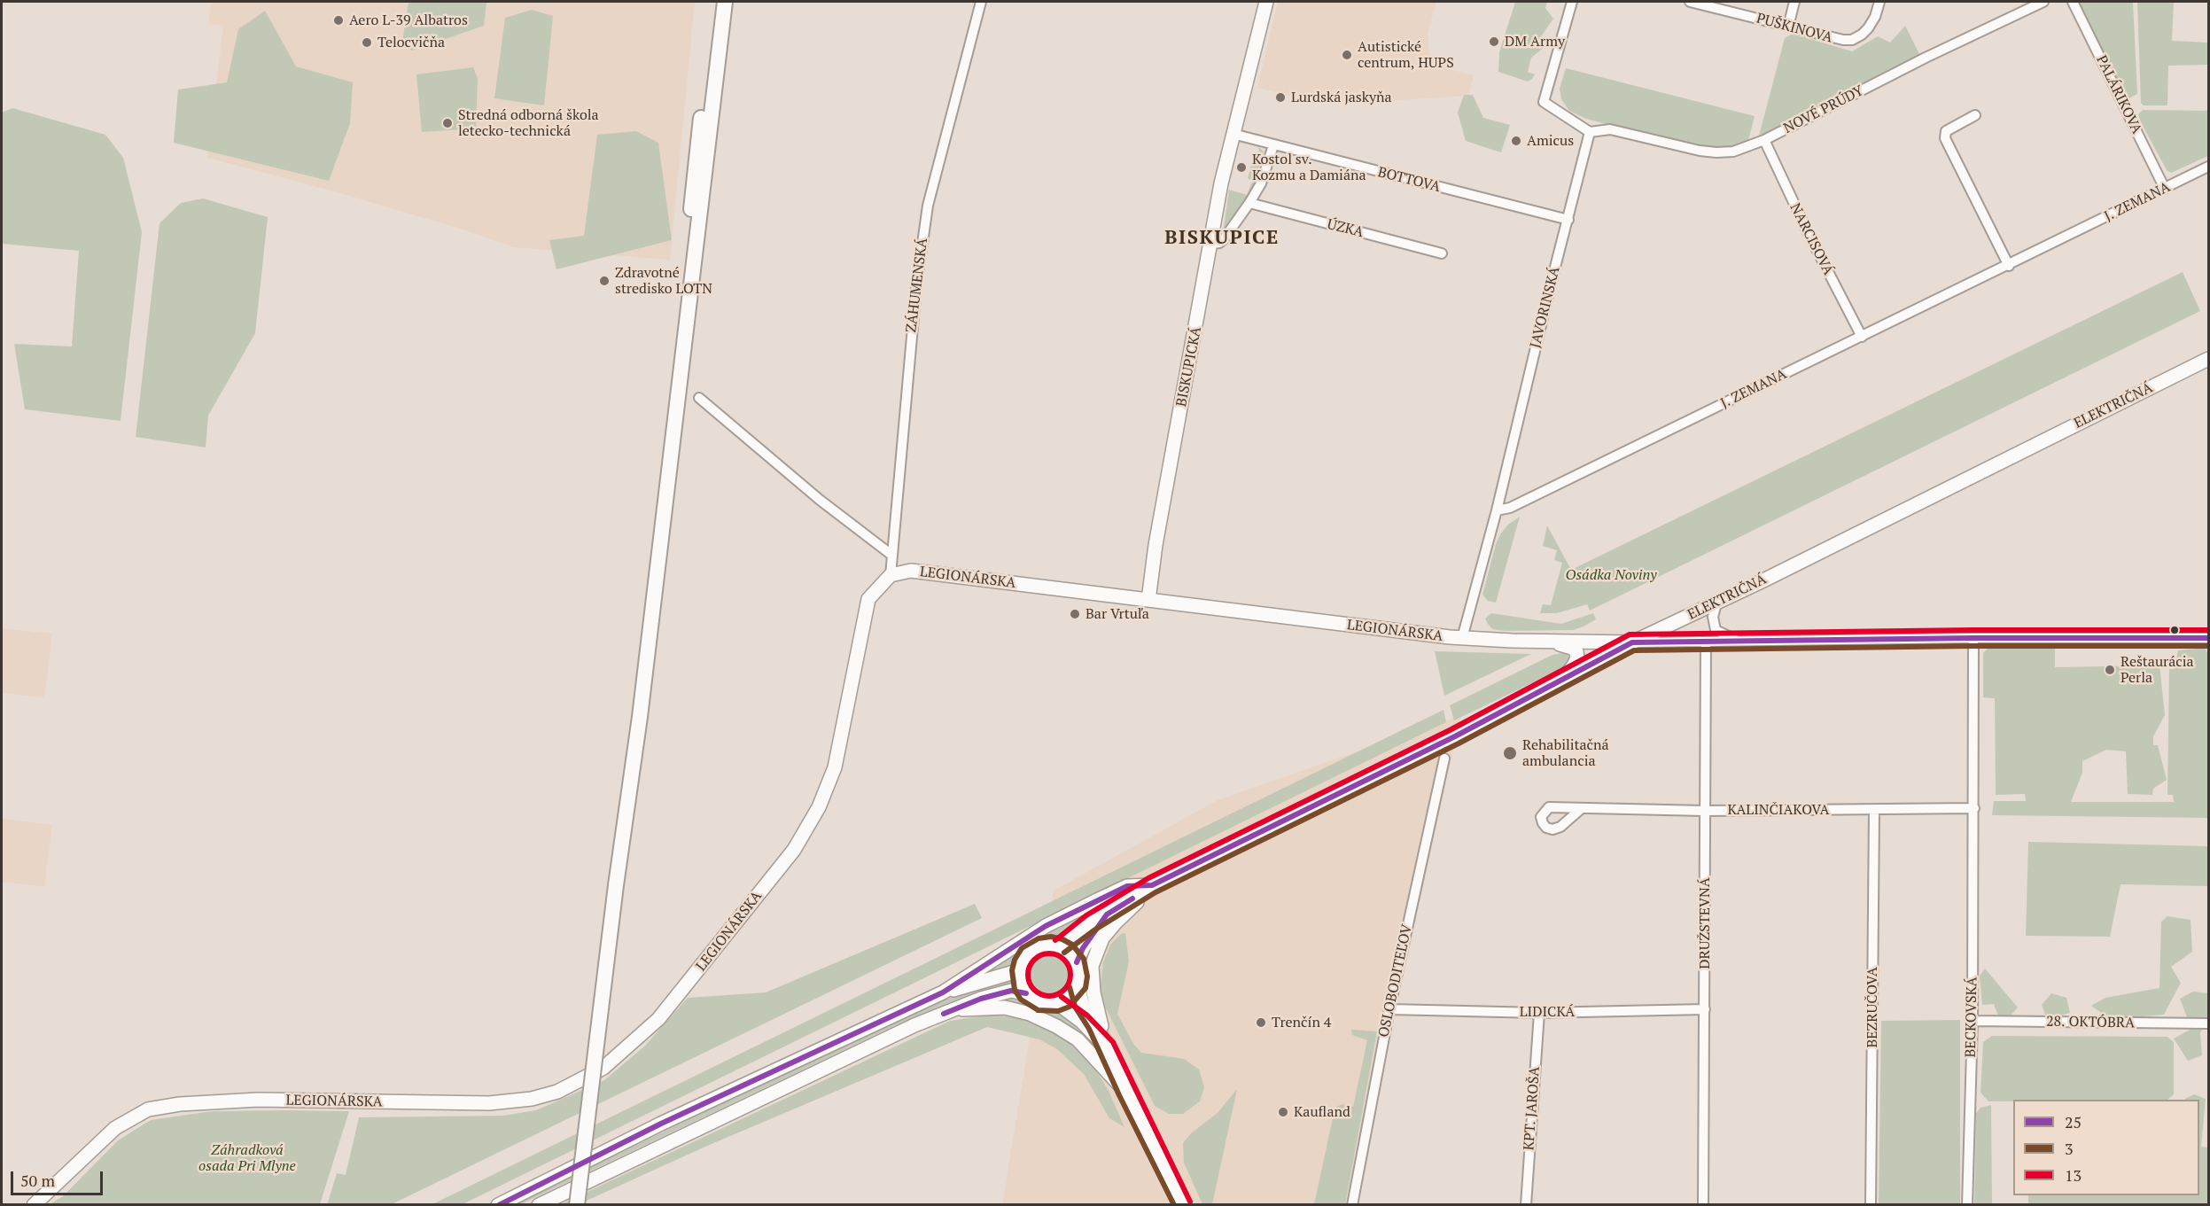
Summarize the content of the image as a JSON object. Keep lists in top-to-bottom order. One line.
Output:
{"streets":{"street":["PUŠKINOVA","PALÁRIKOVA","NOVÉ PRÚDY","BOTTOVA","J. ZEMANA","ÚZKA","NARCISOVÁ","ZÁHUMENSKÁ","JAVORINSKÁ","BISKUPICKÁ","ELEKTRIČNÁ","LEGIONÁRSKA","KALINČIAKOVA","DRUŽSTEVNÁ","OSLOBODITEĽOV","BEZRUČOVA","LIDICKÁ","BECKOVSKÁ","28. OKTÓBRA","KPT. JAROŠA"]},"crossings":[["PALÁRIKOVA","J. ZEMANA"],["NOVÉ PRÚDY","NARCISOVÁ"],["NOVÉ PRÚDY","JAVORINSKÁ"],["BOTTOVA","JAVORINSKÁ"],["J. ZEMANA","NARCISOVÁ"],["J. ZEMANA","JAVORINSKÁ"],["ZÁHUMENSKÁ","LEGIONÁRSKA"],["JAVORINSKÁ","LEGIONÁRSKA"],["BISKUPICKÁ","LEGIONÁRSKA"],["ELEKTRIČNÁ","LEGIONÁRSKA"],["LEGIONÁRSKA","DRUŽSTEVNÁ"],["LEGIONÁRSKA","BECKOVSKÁ"],["KALINČIAKOVA","DRUŽSTEVNÁ"],["KALINČIAKOVA","BEZRUČOVA"],["KALINČIAKOVA","BECKOVSKÁ"],["DRUŽSTEVNÁ","LIDICKÁ"],["OSLOBODITEĽOV","LIDICKÁ"],["LIDICKÁ","KPT. JAROŠA"],["BECKOVSKÁ","28. OKTÓBRA"]],"districts":["BISKUPICE"],"parks":["Osádka Noviny","Záhradková osada Pri Mlyne"],"places":["Aero L-39 Albatros","DM Army","Telocvičňa","Autistické centrum, HUPS","Lurdská jaskyňa","Stredná odborná škola letecko-technická","Amicus","Kostol sv. Kozmu a Damiána","Zdravotné stredisko LOTN","Bar Vrtuľa","Reštaurácia Perla","Rehabilitačná ambulancia","Trenčín 4","Kaufland"],"lines":["transit line 13","transit line 25","transit line 3"],"legend":["25","3","13"],"scale_bar":"50 m"}
